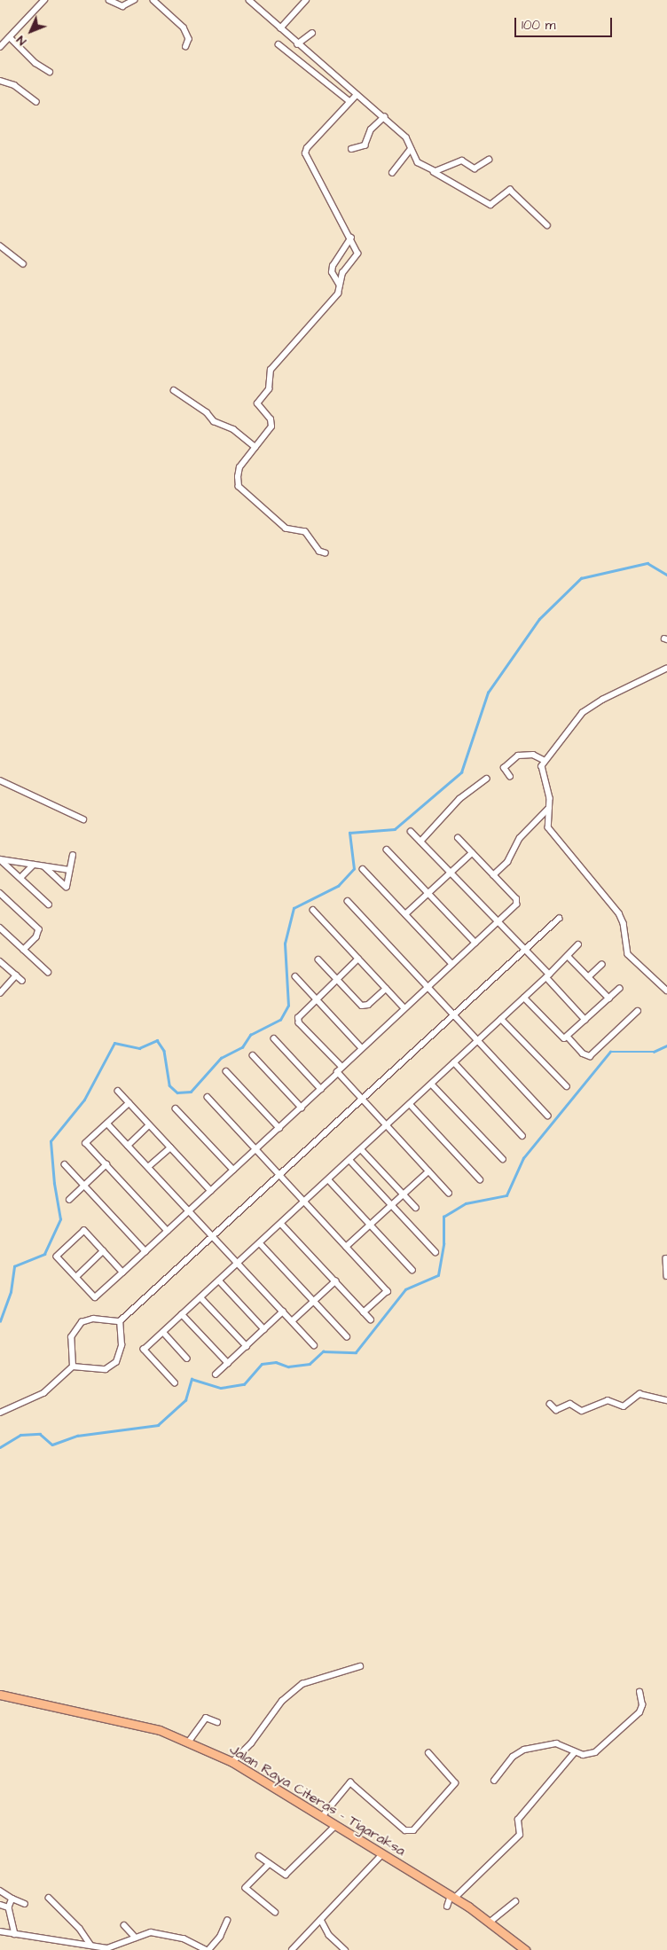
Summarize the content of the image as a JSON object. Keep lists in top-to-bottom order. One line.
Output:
{"streets":{"main road":["Jalan Raya Citeras - Tigaraksa"]},"scale_bar":"100 m","north":"bottom left"}
